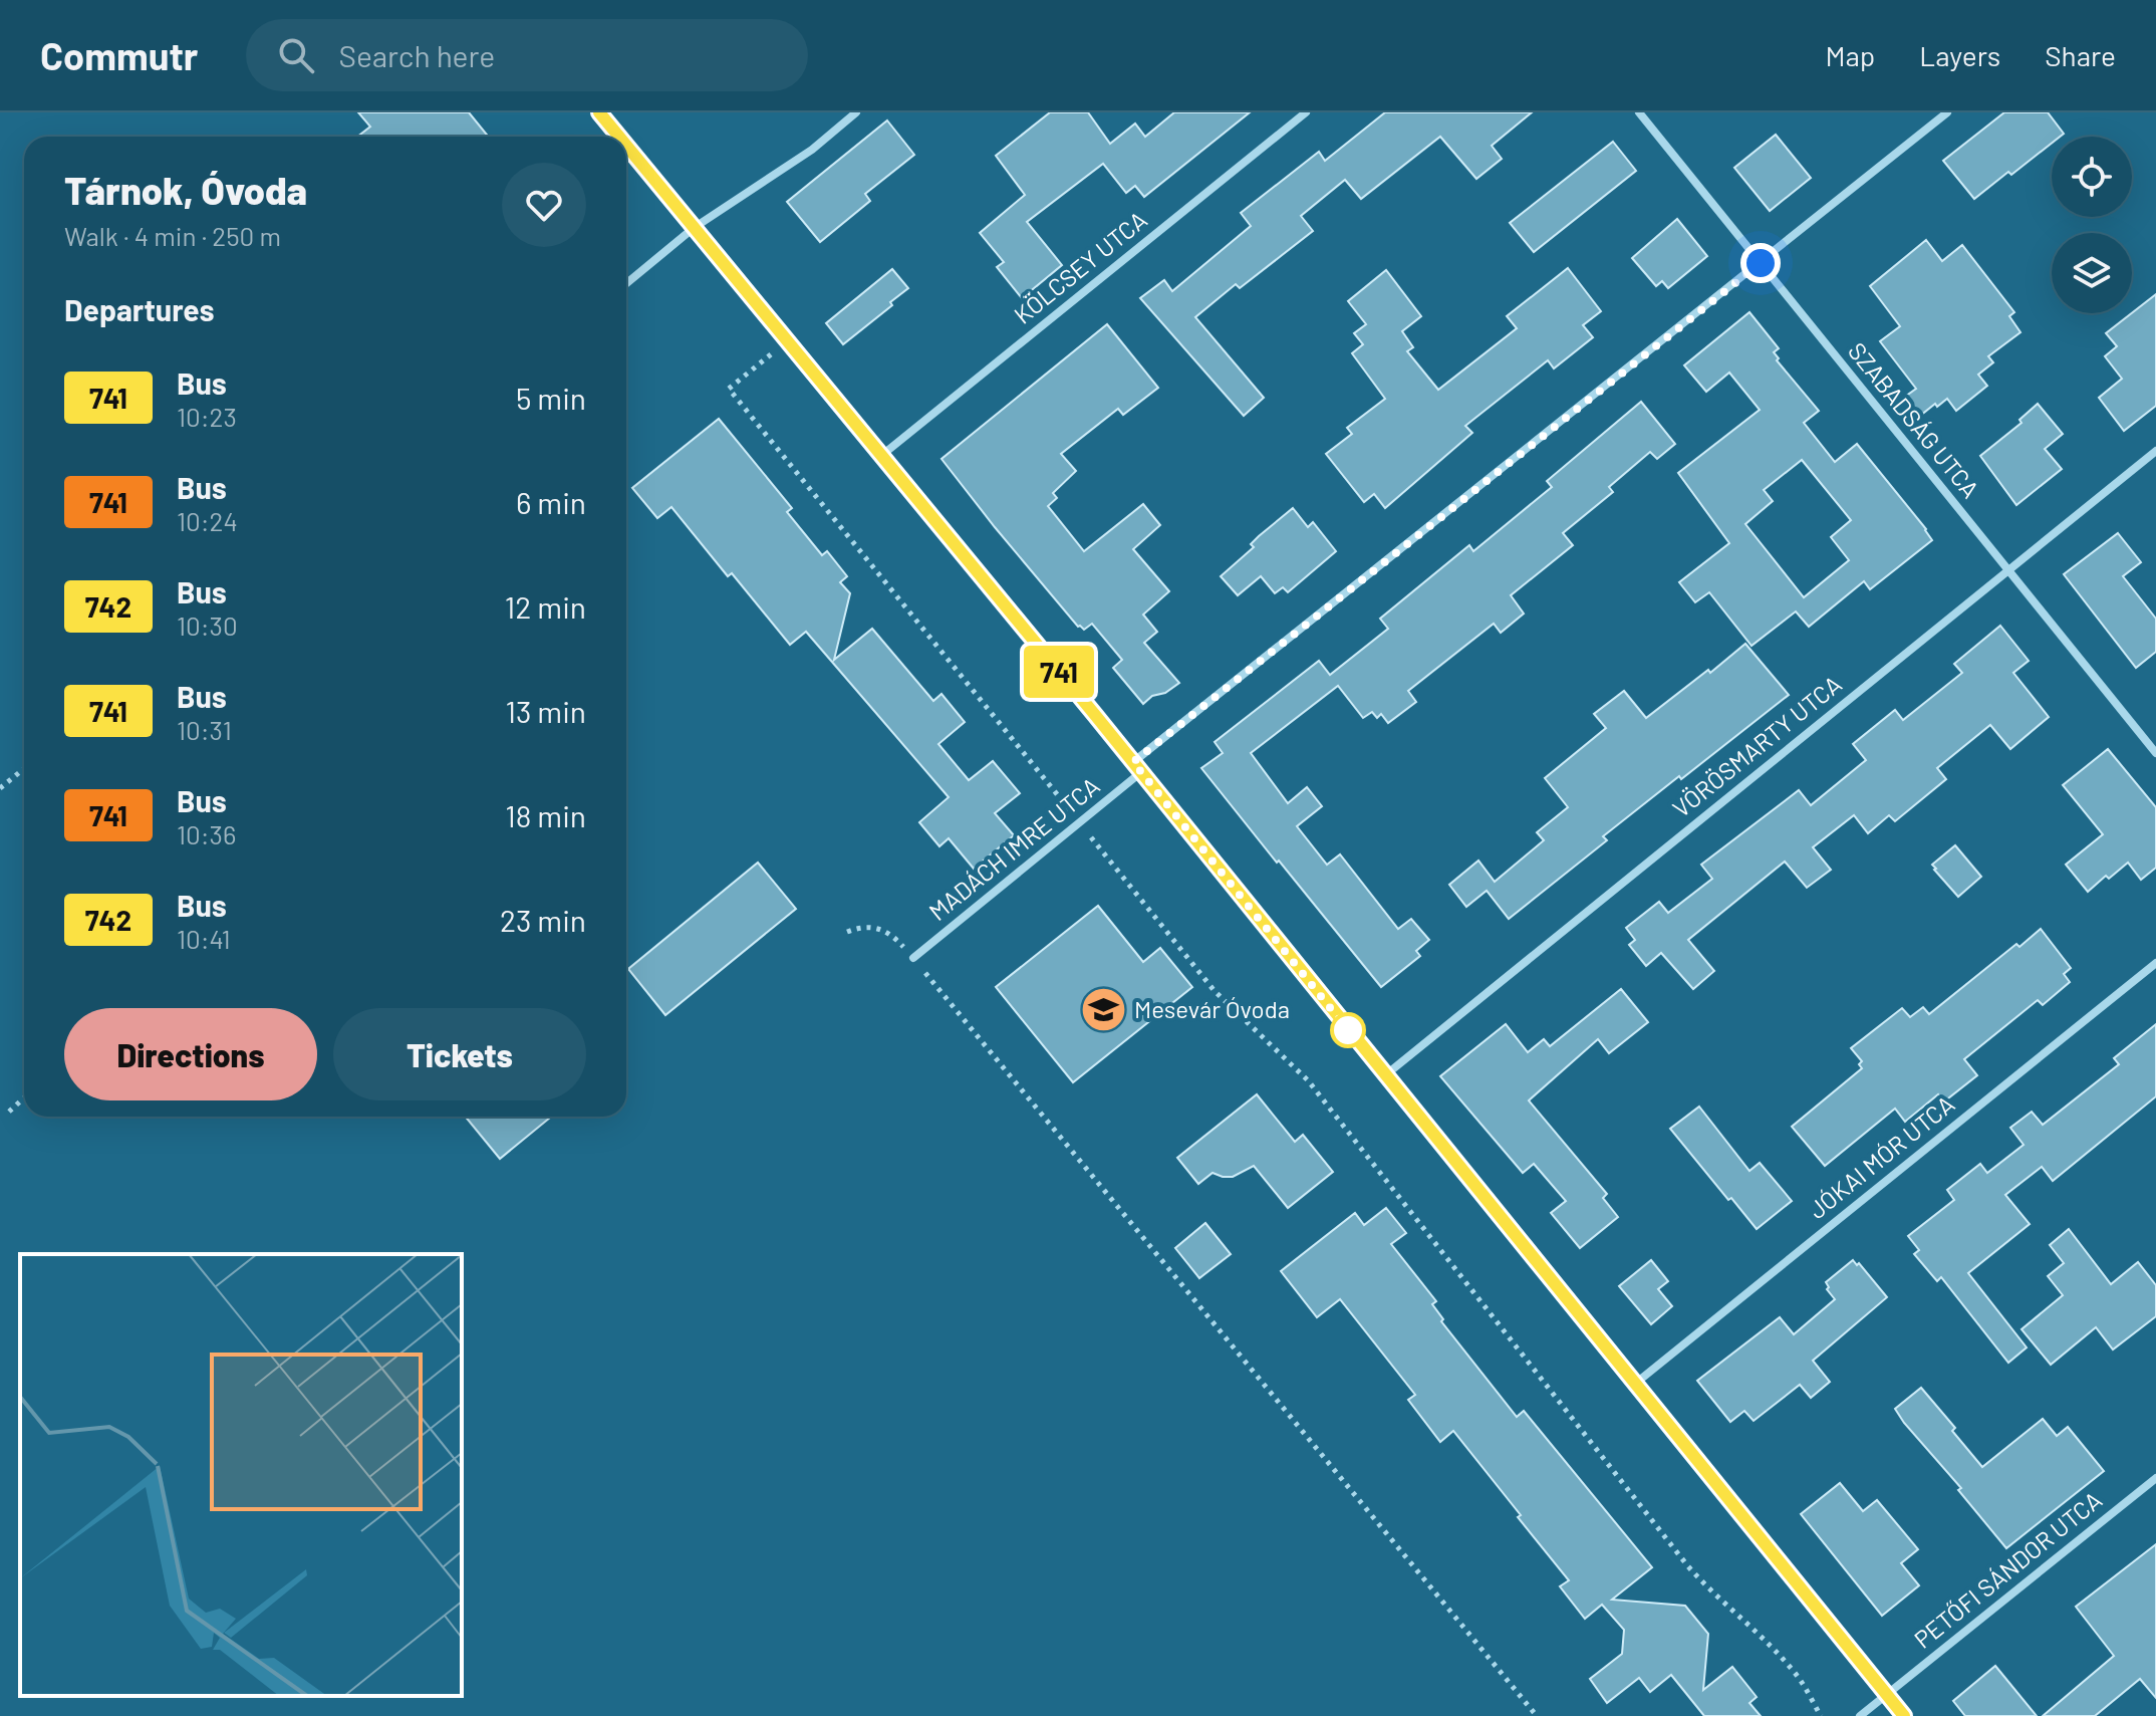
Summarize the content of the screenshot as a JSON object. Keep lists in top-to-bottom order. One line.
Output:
{"streets":{"street":["KÖLCSEY UTCA","SZABADSÁG UTCA","VÖRÖSMARTY UTCA","MADÁCH IMRE UTCA","JÓKAI MÓR UTCA","PETŐFI SÁNDOR UTCA"]},"crossings":[["SZABADSÁG UTCA","VÖRÖSMARTY UTCA"],["SZABADSÁG UTCA","MADÁCH IMRE UTCA"]],"places":{"school or university":["Mesevár Óvoda"]},"lines":["bus line 741"],"page":{"header":"Commutr","search":"Search here","nav":["Map","Layers","Share"],"on_map":"741","heading":[["Tárnok, Óvoda","Walk · 4 min · 250 m"],"Departures"],"list":[{"mark":"741","name":"Bus","note":"10:23","value":"5 min"},{"mark":"741","name":"Bus","note":"10:24","value":"6 min"},{"mark":"742","name":"Bus","note":"10:30","value":"12 min"},{"mark":"741","name":"Bus","note":"10:31","value":"13 min"},{"mark":"741","name":"Bus","note":"10:36","value":"18 min"},{"mark":"742","name":"Bus","note":"10:41","value":"23 min"}],"buttons":["Directions","Tickets"]}}
